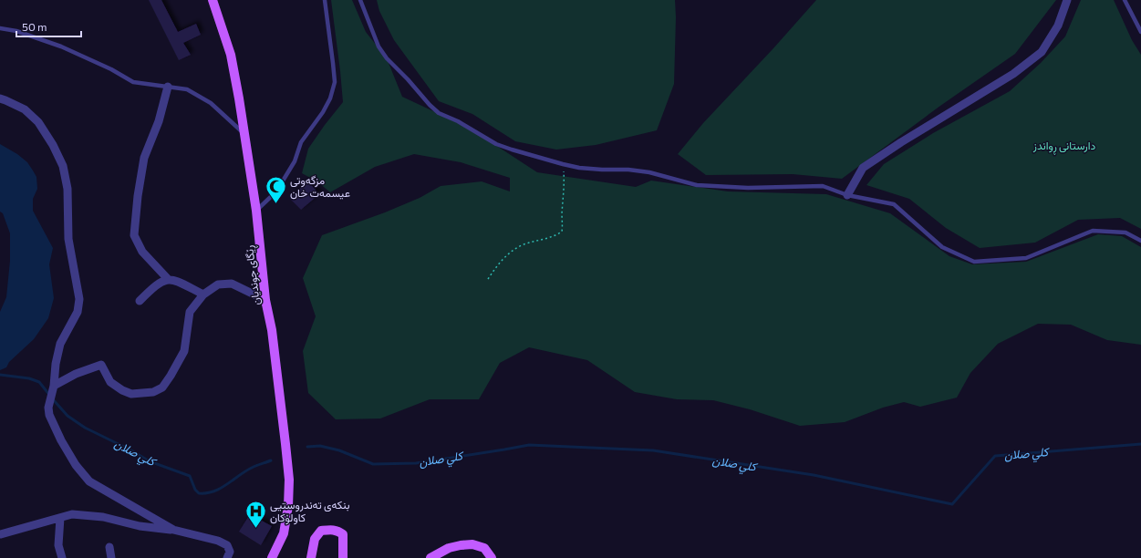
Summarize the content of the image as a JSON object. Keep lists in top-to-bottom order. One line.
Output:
{"streets":{"main road":["ڕێگای جوندیان"]},"water":["كلي صلان"],"parks":["دارستانی ڕواندز"],"places":{"mosque":["مزگەوتی عیسمەت خان"],"hospital":["بنکەی تەندروستیی کاولۆکان"]},"scale_bar":"50 m"}
